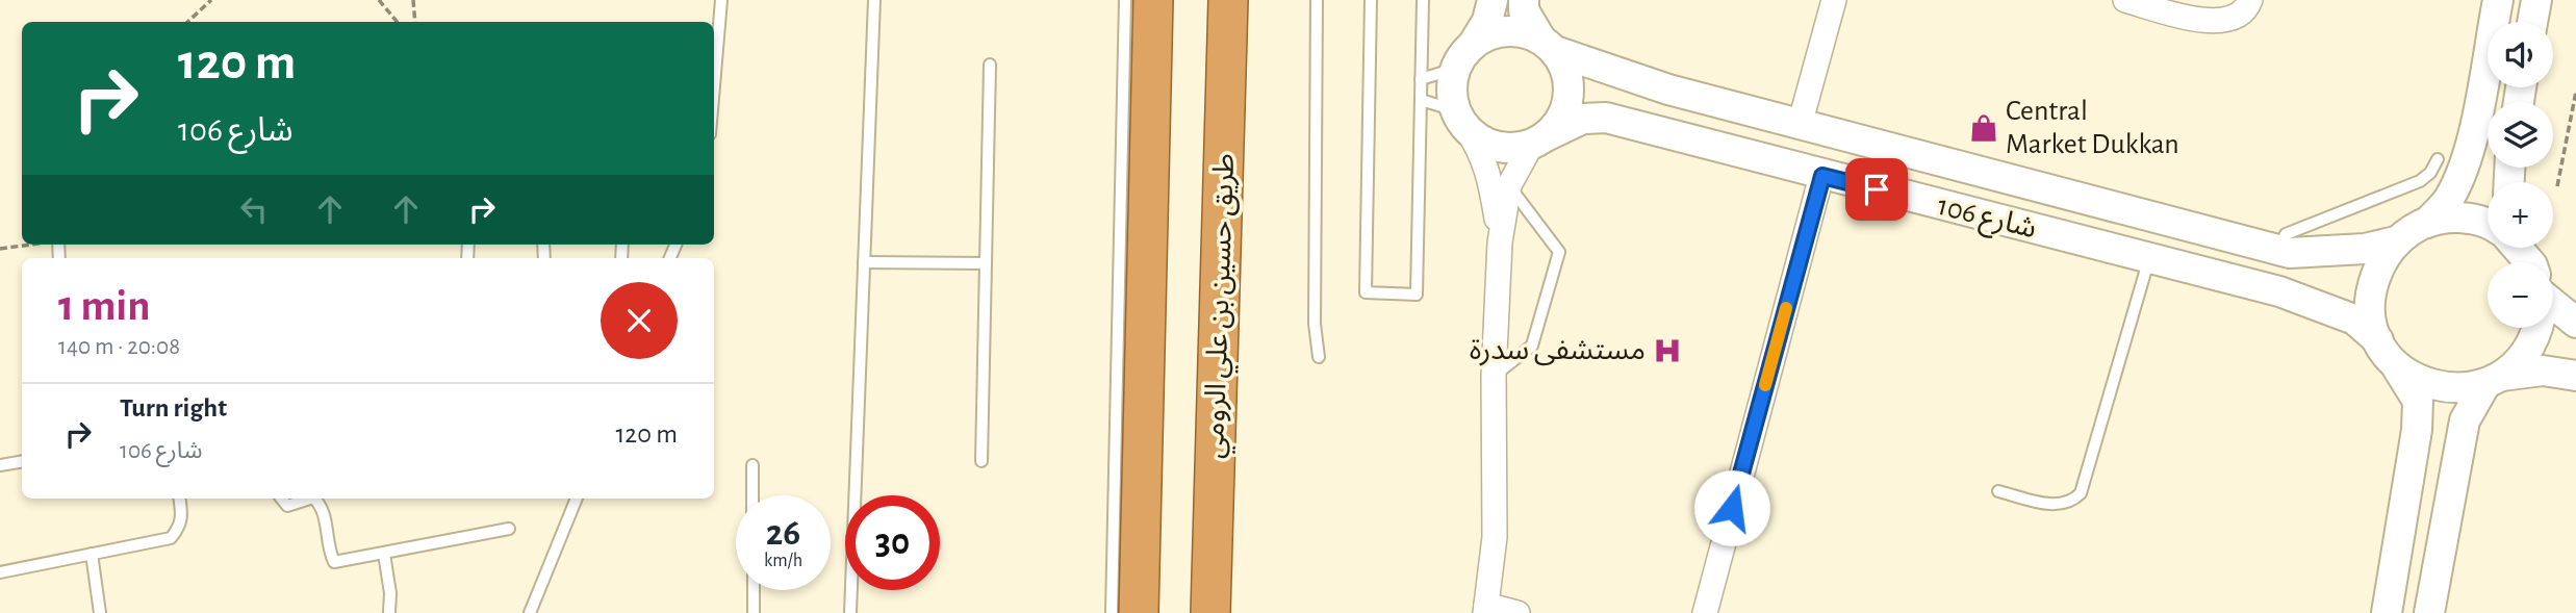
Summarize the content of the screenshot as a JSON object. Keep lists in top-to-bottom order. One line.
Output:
{"streets":{"highway":["طريق حسين بن علي الرومي"],"street":["شارع 106"]},"places":{"shop":["Central Market Dukkan"],"hospital":["مستشفى سدرة"]},"page":{"map_buttons":["+","−"],"turn":["120 m","شارع 106"],"heading":["1 min","140 m · 20:08"],"list":[{"name":"Turn right","note":"شارع 106","value":"120 m"}],"speed":"26 km/h","limit":"30"}}
